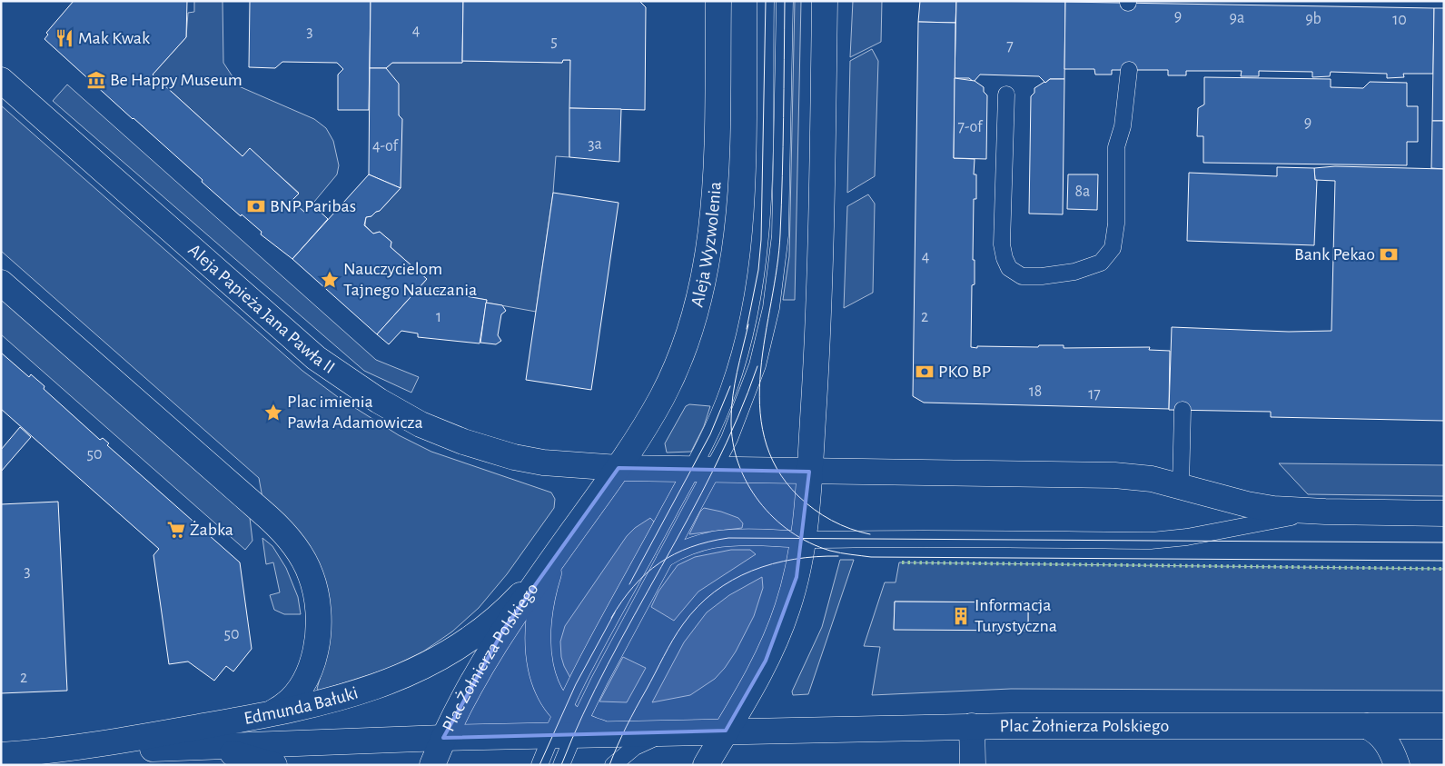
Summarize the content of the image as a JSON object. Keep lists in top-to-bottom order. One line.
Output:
{"streets":{"street":["Aleja Wyzwolenia","Aleja Papieża Jana Pawła II","Plac Żołnierza Polskiego","Edmunda Bałuki"]},"crossings":[["Aleja Wyzwolenia","Aleja Papieża Jana Pawła II"],["Aleja Wyzwolenia","Plac Żołnierza Polskiego"],["Aleja Papieża Jana Pawła II","Plac Żołnierza Polskiego"],["Plac Żołnierza Polskiego","Edmunda Bałuki"]],"places":{"restaurant":["Mak Kwak"],"museum":["Be Happy Museum"],"bank":["BNP Paribas","Bank Pekao","PKO BP"],"place":["Nauczycielom Tajnego Nauczania","Plac imienia Pawła Adamowicza"],"supermarket":["Żabka"],"building":["Informacja Turystyczna"]},"house_numbers":["9","9a","9b","10","4","3","5","7","9","7-of","3a","4-of","8a","4","1","2","18","17","50","3","50","2"]}
